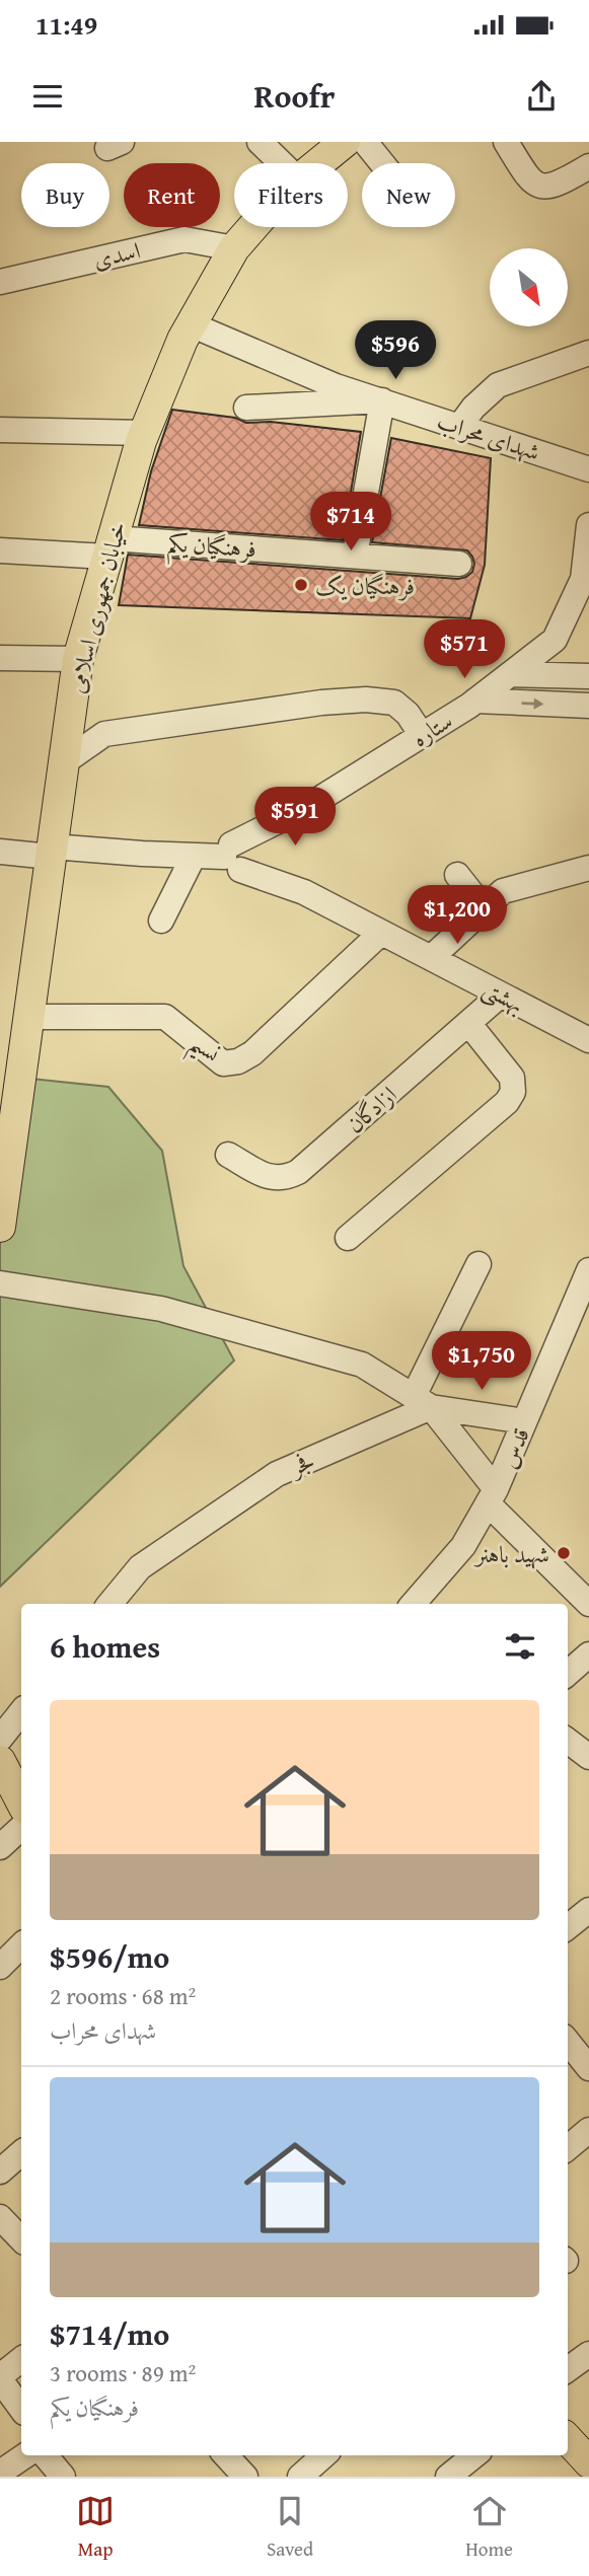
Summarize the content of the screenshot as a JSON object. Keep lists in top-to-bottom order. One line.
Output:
{"streets":{"main road":["خیابان جمهوری اسلامی"],"street":["اسدی","شهدای محراب","فرهنگیان یکم","ستاره","بهشتی","نسیم","ازادگان","قدس","فجر"]},"crossings":[["اسدی","خیابان جمهوری اسلامی"],["شهدای محراب","خیابان جمهوری اسلامی"],["فرهنگیان یکم","خیابان جمهوری اسلامی"],["خیابان جمهوری اسلامی","نسیم"],["ستاره","بهشتی"],["بهشتی","نسیم"],["بهشتی","ازادگان"]],"places":["فرهنگیان یک","شهید باهنر"],"north":"bottom right","page":{"status":"11:49","header":"Roofr","chip":["Buy","Rent","Filters","New"],"price":["$596","$714","$571","$591","$1,200","$1,750"],"heading":"6 homes","list":[{"name":"$596/mo","note":"2 rooms · 68 m² · شهدای محراب"},{"name":"$714/mo","note":"3 rooms · 89 m² · فرهنگیان یکم"}],"tabs":["Map","Saved","Home"]}}
